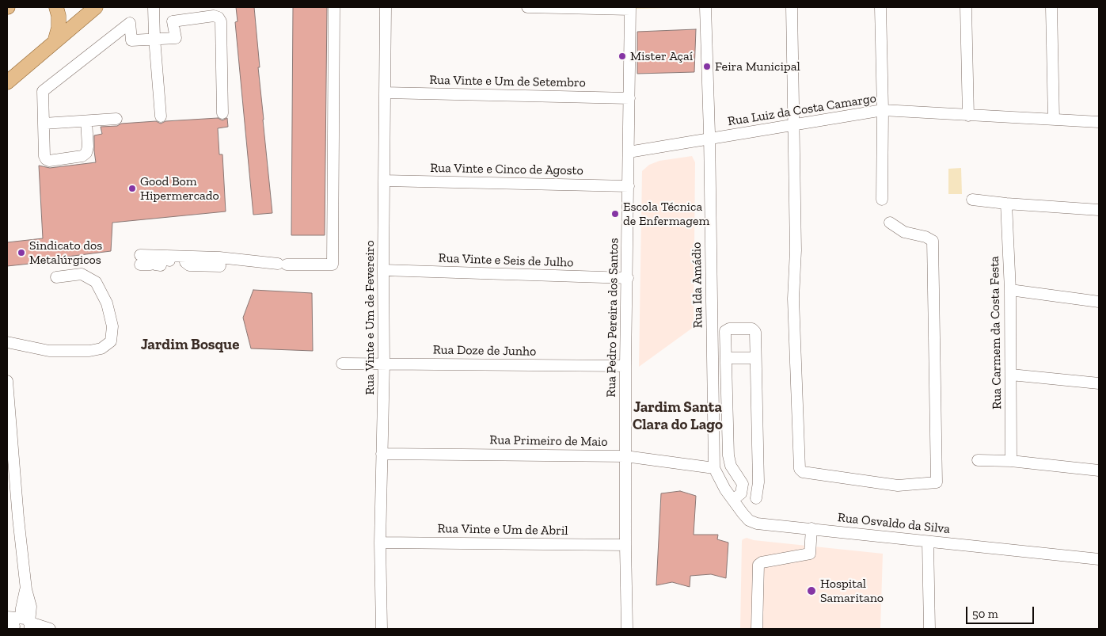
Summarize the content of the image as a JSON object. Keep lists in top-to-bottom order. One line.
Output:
{"streets":{"street":["Rua Vinte e Um de Setembro","Rua Luiz da Costa Camargo","Rua Vinte e Cinco de Agosto","Rua Vinte e Seis de Julho","Rua Ida Amádio","Rua Vinte e Um de Fevereiro","Rua Pedro Pereira dos Santos","Rua Carmem da Costa Festa","Rua Doze de Junho","Rua Primeiro de Maio","Rua Osvaldo da Silva","Rua Vinte e Um de Abril"]},"crossings":[["Rua Vinte e Um de Setembro","Rua Vinte e Um de Fevereiro"],["Rua Vinte e Um de Setembro","Rua Pedro Pereira dos Santos"],["Rua Luiz da Costa Camargo","Rua Ida Amádio"],["Rua Luiz da Costa Camargo","Rua Pedro Pereira dos Santos"],["Rua Vinte e Cinco de Agosto","Rua Vinte e Um de Fevereiro"],["Rua Vinte e Cinco de Agosto","Rua Pedro Pereira dos Santos"],["Rua Vinte e Seis de Julho","Rua Vinte e Um de Fevereiro"],["Rua Vinte e Seis de Julho","Rua Pedro Pereira dos Santos"],["Rua Ida Amádio","Rua Primeiro de Maio"],["Rua Ida Amádio","Rua Osvaldo da Silva"],["Rua Vinte e Um de Fevereiro","Rua Doze de Junho"],["Rua Vinte e Um de Fevereiro","Rua Primeiro de Maio"],["Rua Vinte e Um de Fevereiro","Rua Vinte e Um de Abril"],["Rua Pedro Pereira dos Santos","Rua Doze de Junho"],["Rua Pedro Pereira dos Santos","Rua Primeiro de Maio"],["Rua Pedro Pereira dos Santos","Rua Vinte e Um de Abril"],["Rua Primeiro de Maio","Rua Osvaldo da Silva"]],"districts":["Jardim Bosque","Jardim Santa Clara do Lago"],"places":["Mister Açaí","Feira Municipal","Good Bom Hipermercado","Escola Técnica de Enfermagem","Sindicato dos Metalúrgicos","Hospital Samaritano"],"scale_bar":"50 m"}
